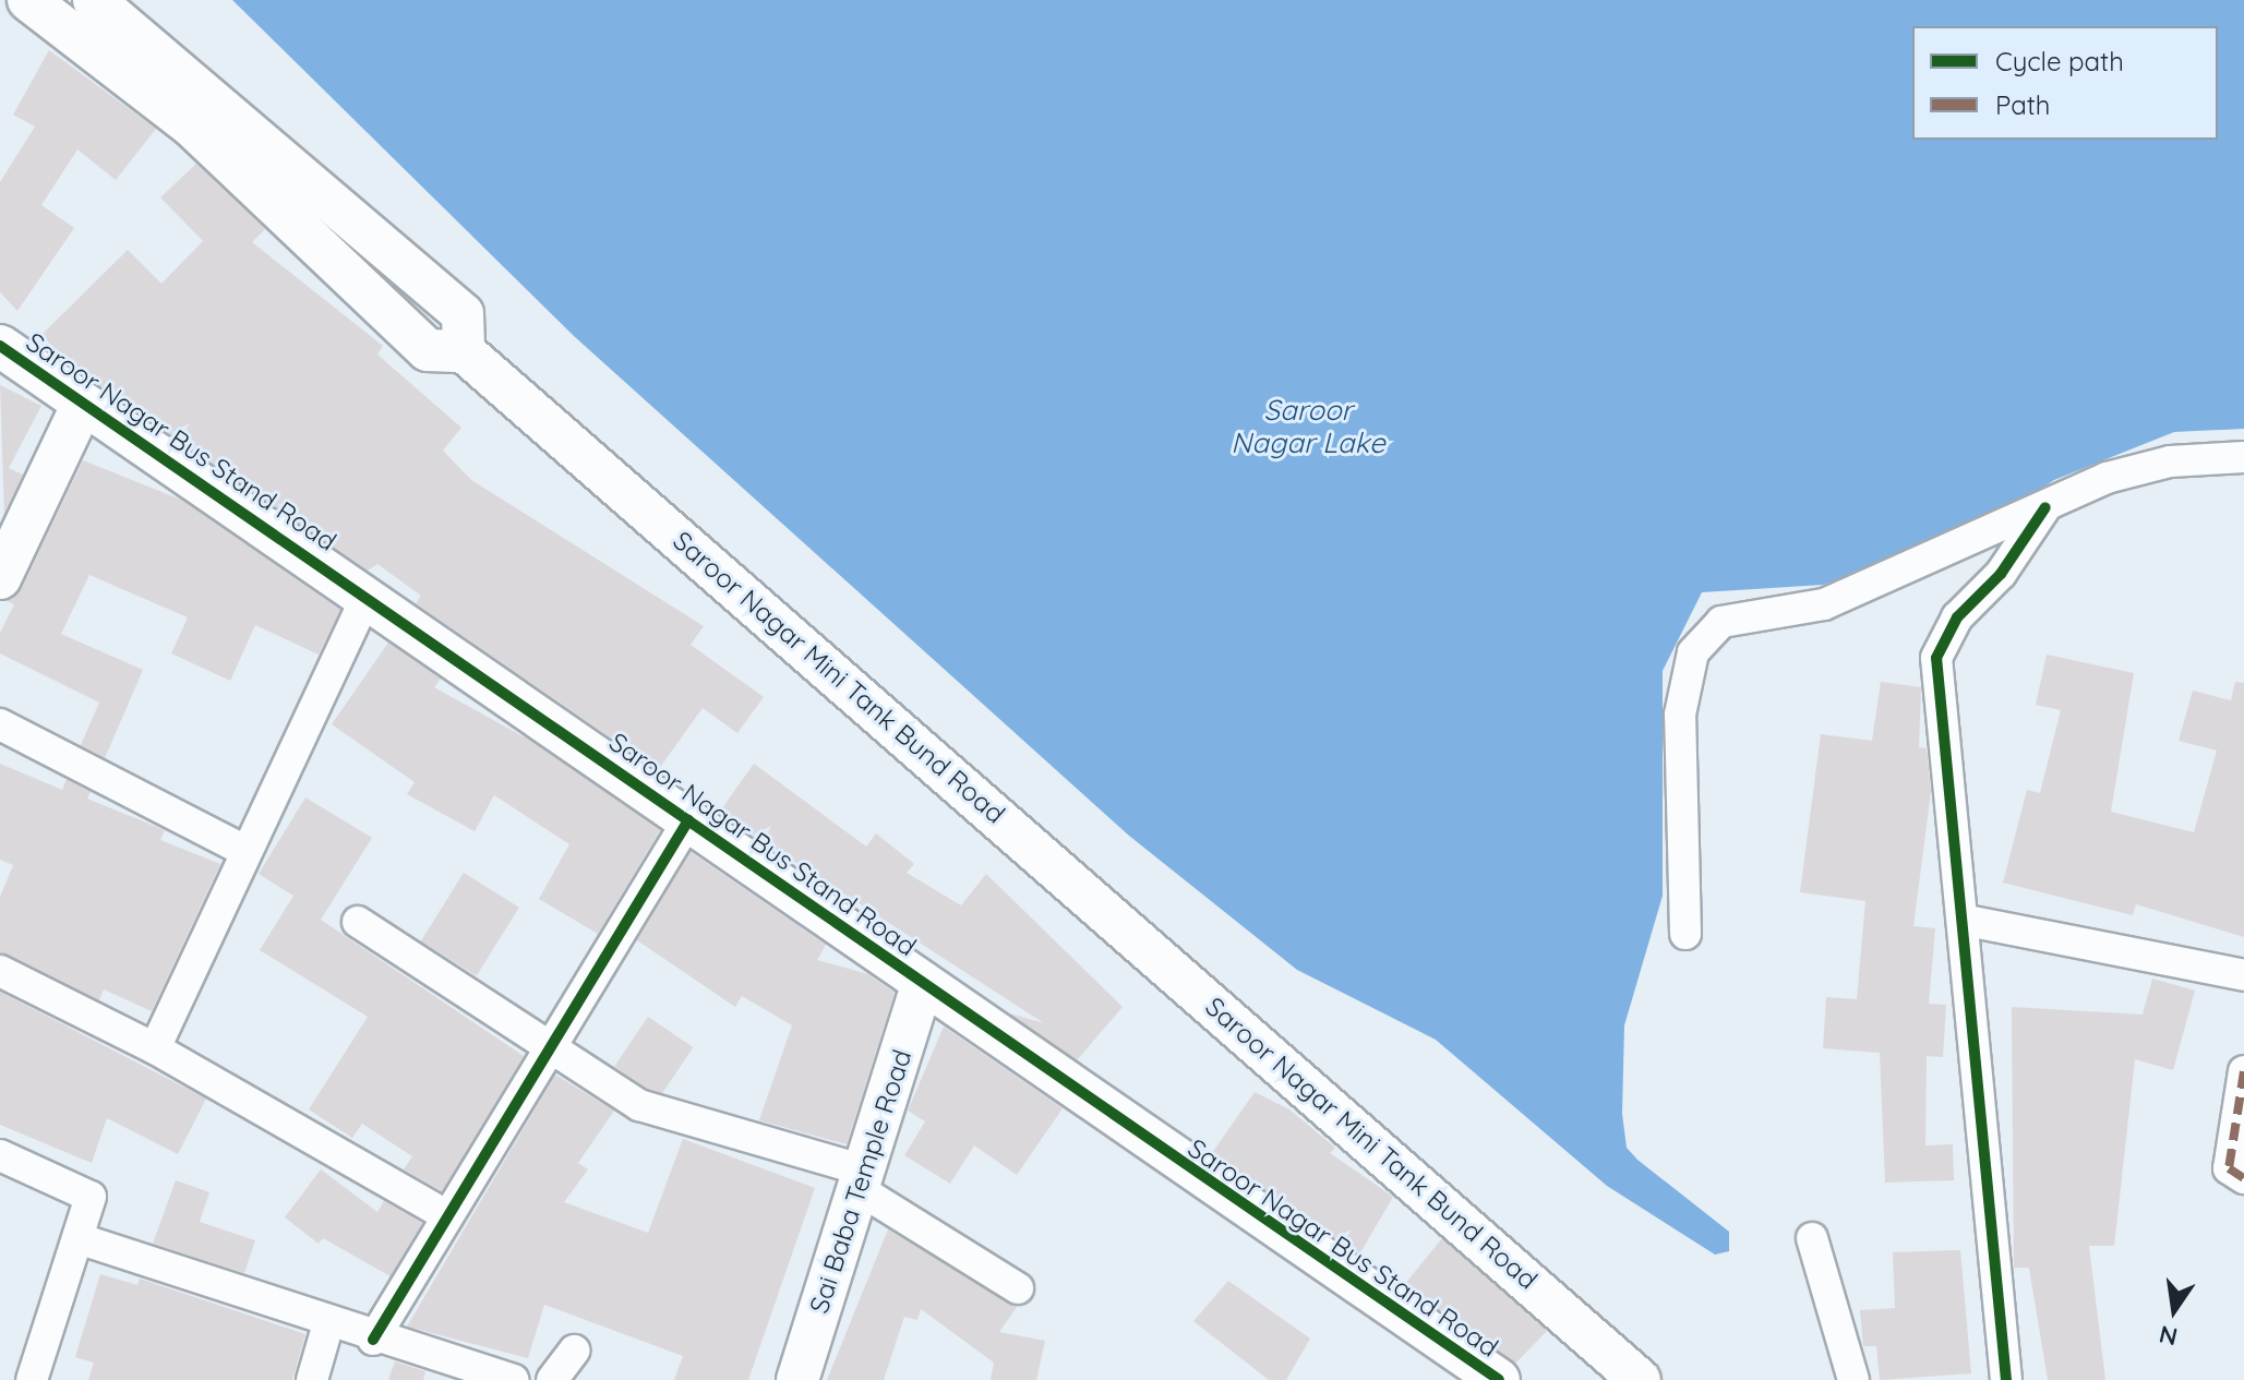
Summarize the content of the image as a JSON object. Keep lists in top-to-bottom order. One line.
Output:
{"streets":{"main road":["Saroor Nagar Bus Stand Road","Saroor Nagar Mini Tank Bund Road","Sai Baba Temple Road"]},"crossings":[["Saroor Nagar Bus Stand Road","Sai Baba Temple Road"]],"water":["Saroor Nagar Lake"],"legend":["Cycle path","Path"],"north":"bottom"}
